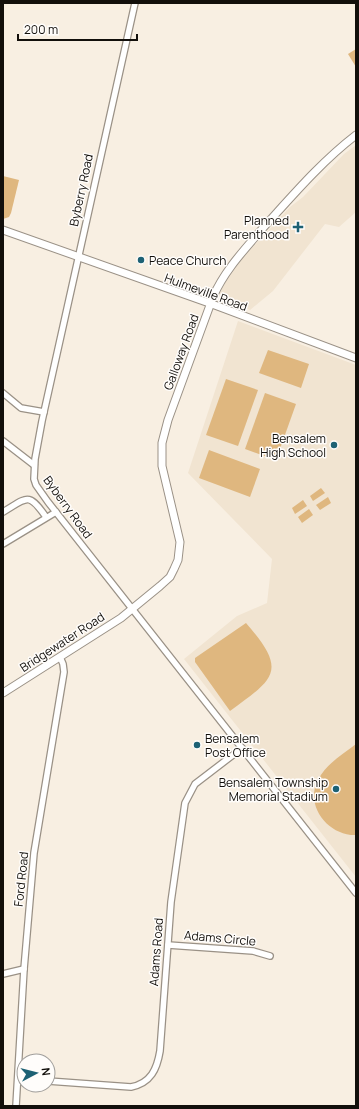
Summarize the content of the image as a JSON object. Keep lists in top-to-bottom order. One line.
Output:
{"streets":{"main road":["Hulmeville Road","Galloway Road","Bridgewater Road"],"street":["Byberry Road","Ford Road","Adams Circle","Adams Road"]},"crossings":[["Byberry Road","Hulmeville Road"],["Byberry Road","Galloway Road"],["Byberry Road","Bridgewater Road"],["Byberry Road","Adams Road"],["Hulmeville Road","Galloway Road"],["Galloway Road","Bridgewater Road"],["Bridgewater Road","Ford Road"],["Adams Circle","Adams Road"]],"places":{"health":["Planned Parenthood"],"other":["Peace Church","Bensalem High School","Bensalem Post Office","Bensalem Township Memorial Stadium"]},"scale_bar":"200 m","north":"right"}
